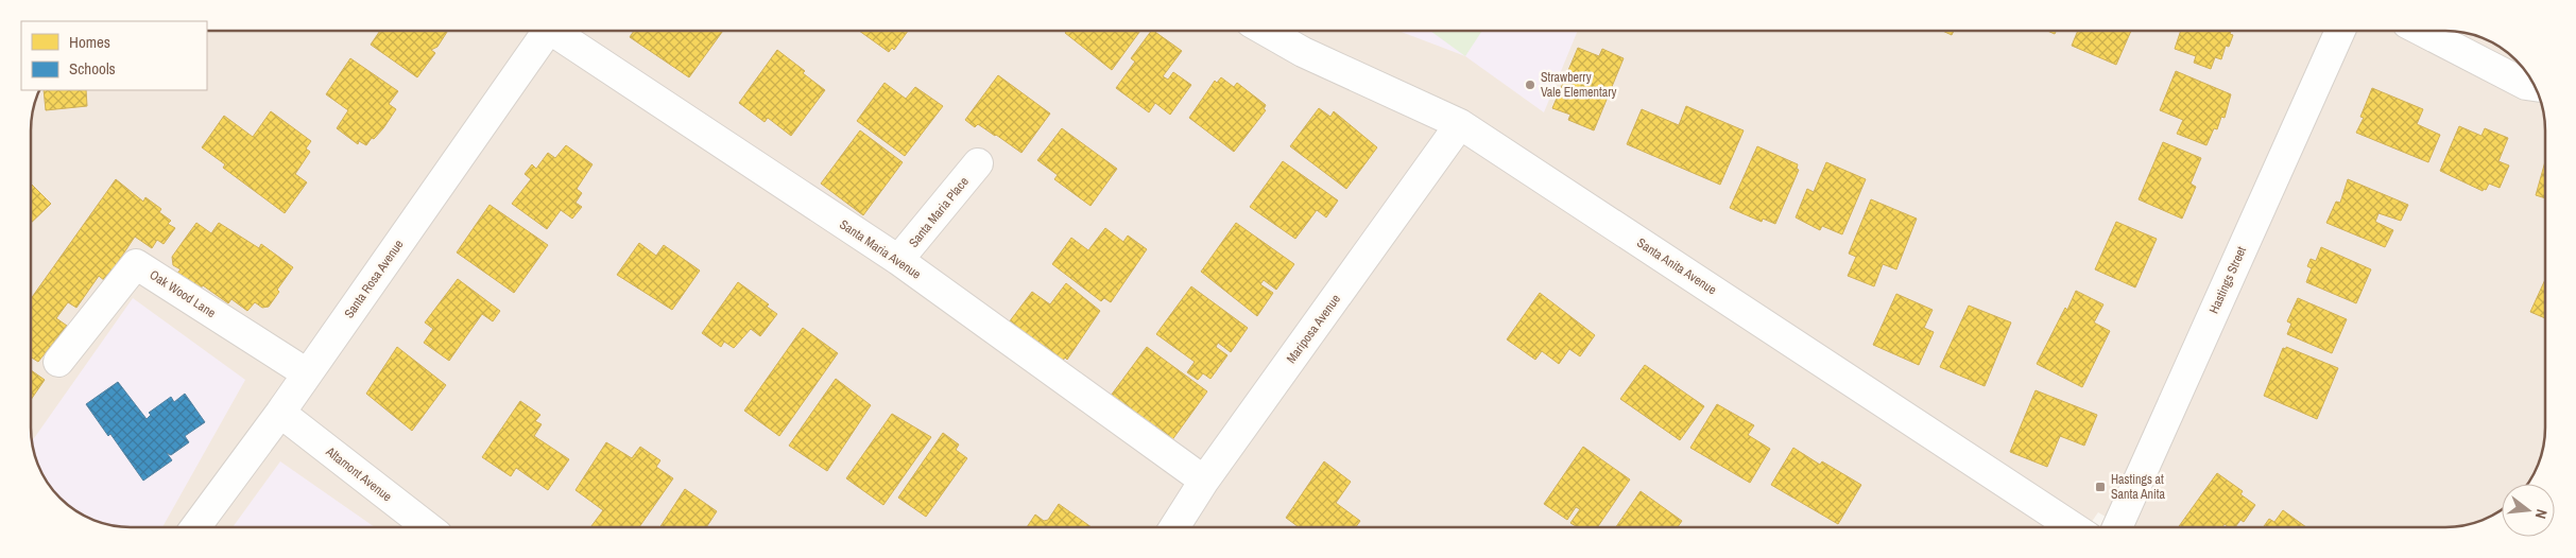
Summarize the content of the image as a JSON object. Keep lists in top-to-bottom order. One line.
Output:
{"streets":{"street":["Santa Maria Place","Santa Maria Avenue","Santa Anita Avenue","Santa Rosa Avenue","Hastings Street","Oak Wood Lane","Mariposa Avenue","Altamont Avenue"]},"crossings":[["Santa Maria Place","Santa Maria Avenue"],["Santa Maria Avenue","Mariposa Avenue"],["Santa Anita Avenue","Mariposa Avenue"],["Santa Rosa Avenue","Oak Wood Lane"],["Santa Rosa Avenue","Altamont Avenue"]],"places":{"other":["Strawberry Vale Elementary"],"transit":["Hastings at Santa Anita"]},"legend":["Homes","Schools"],"north":"right"}
